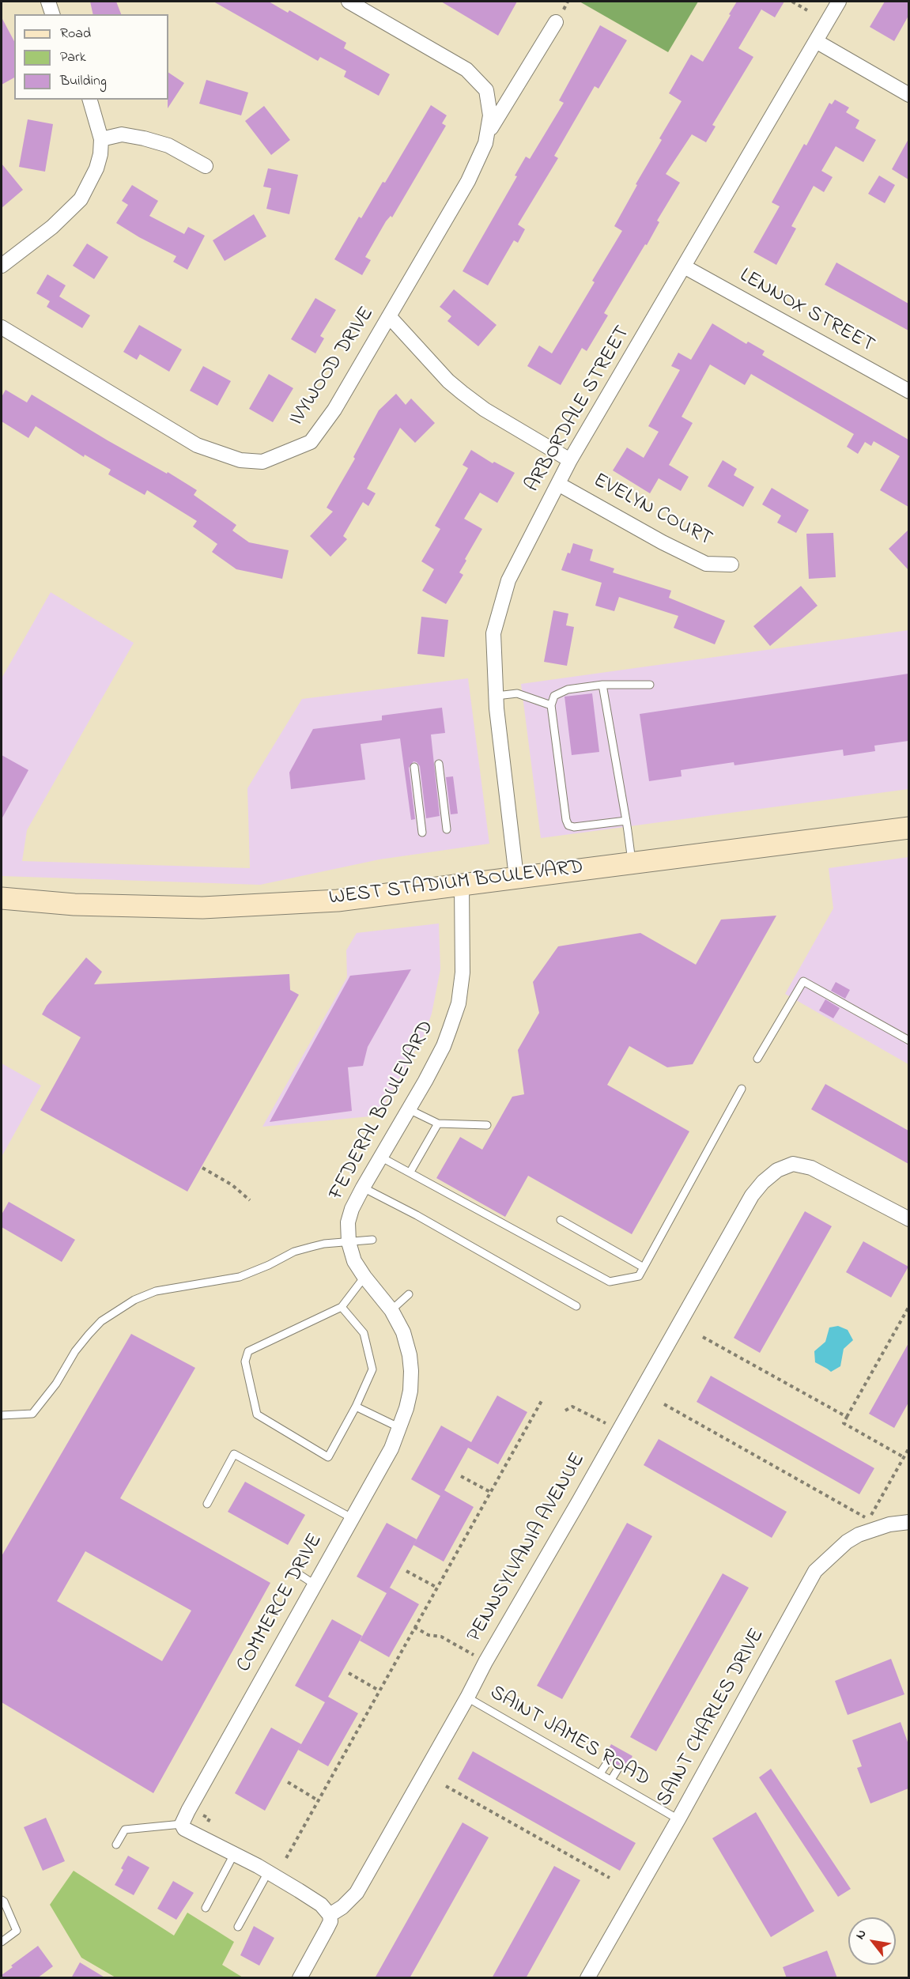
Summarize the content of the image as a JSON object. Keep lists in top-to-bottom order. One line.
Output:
{"streets":{"main road":["WEST STADIUM BOULEVARD"],"street":["LENNOX STREET","IVYWOOD DRIVE","ARBORDALE STREET","EVELYN COURT","FEDERAL BOULEVARD","PENNSYLVANIA AVENUE","COMMERCE DRIVE","SAINT CHARLES DRIVE"],"lane":["SAINT JAMES ROAD"]},"crossings":[["LENNOX STREET","ARBORDALE STREET"],["ARBORDALE STREET","EVELYN COURT"],["ARBORDALE STREET","WEST STADIUM BOULEVARD"],["WEST STADIUM BOULEVARD","FEDERAL BOULEVARD"],["FEDERAL BOULEVARD","COMMERCE DRIVE"],["PENNSYLVANIA AVENUE","SAINT JAMES ROAD"],["SAINT CHARLES DRIVE","SAINT JAMES ROAD"]],"legend":["Road","Park","Building"],"north":"top left"}
